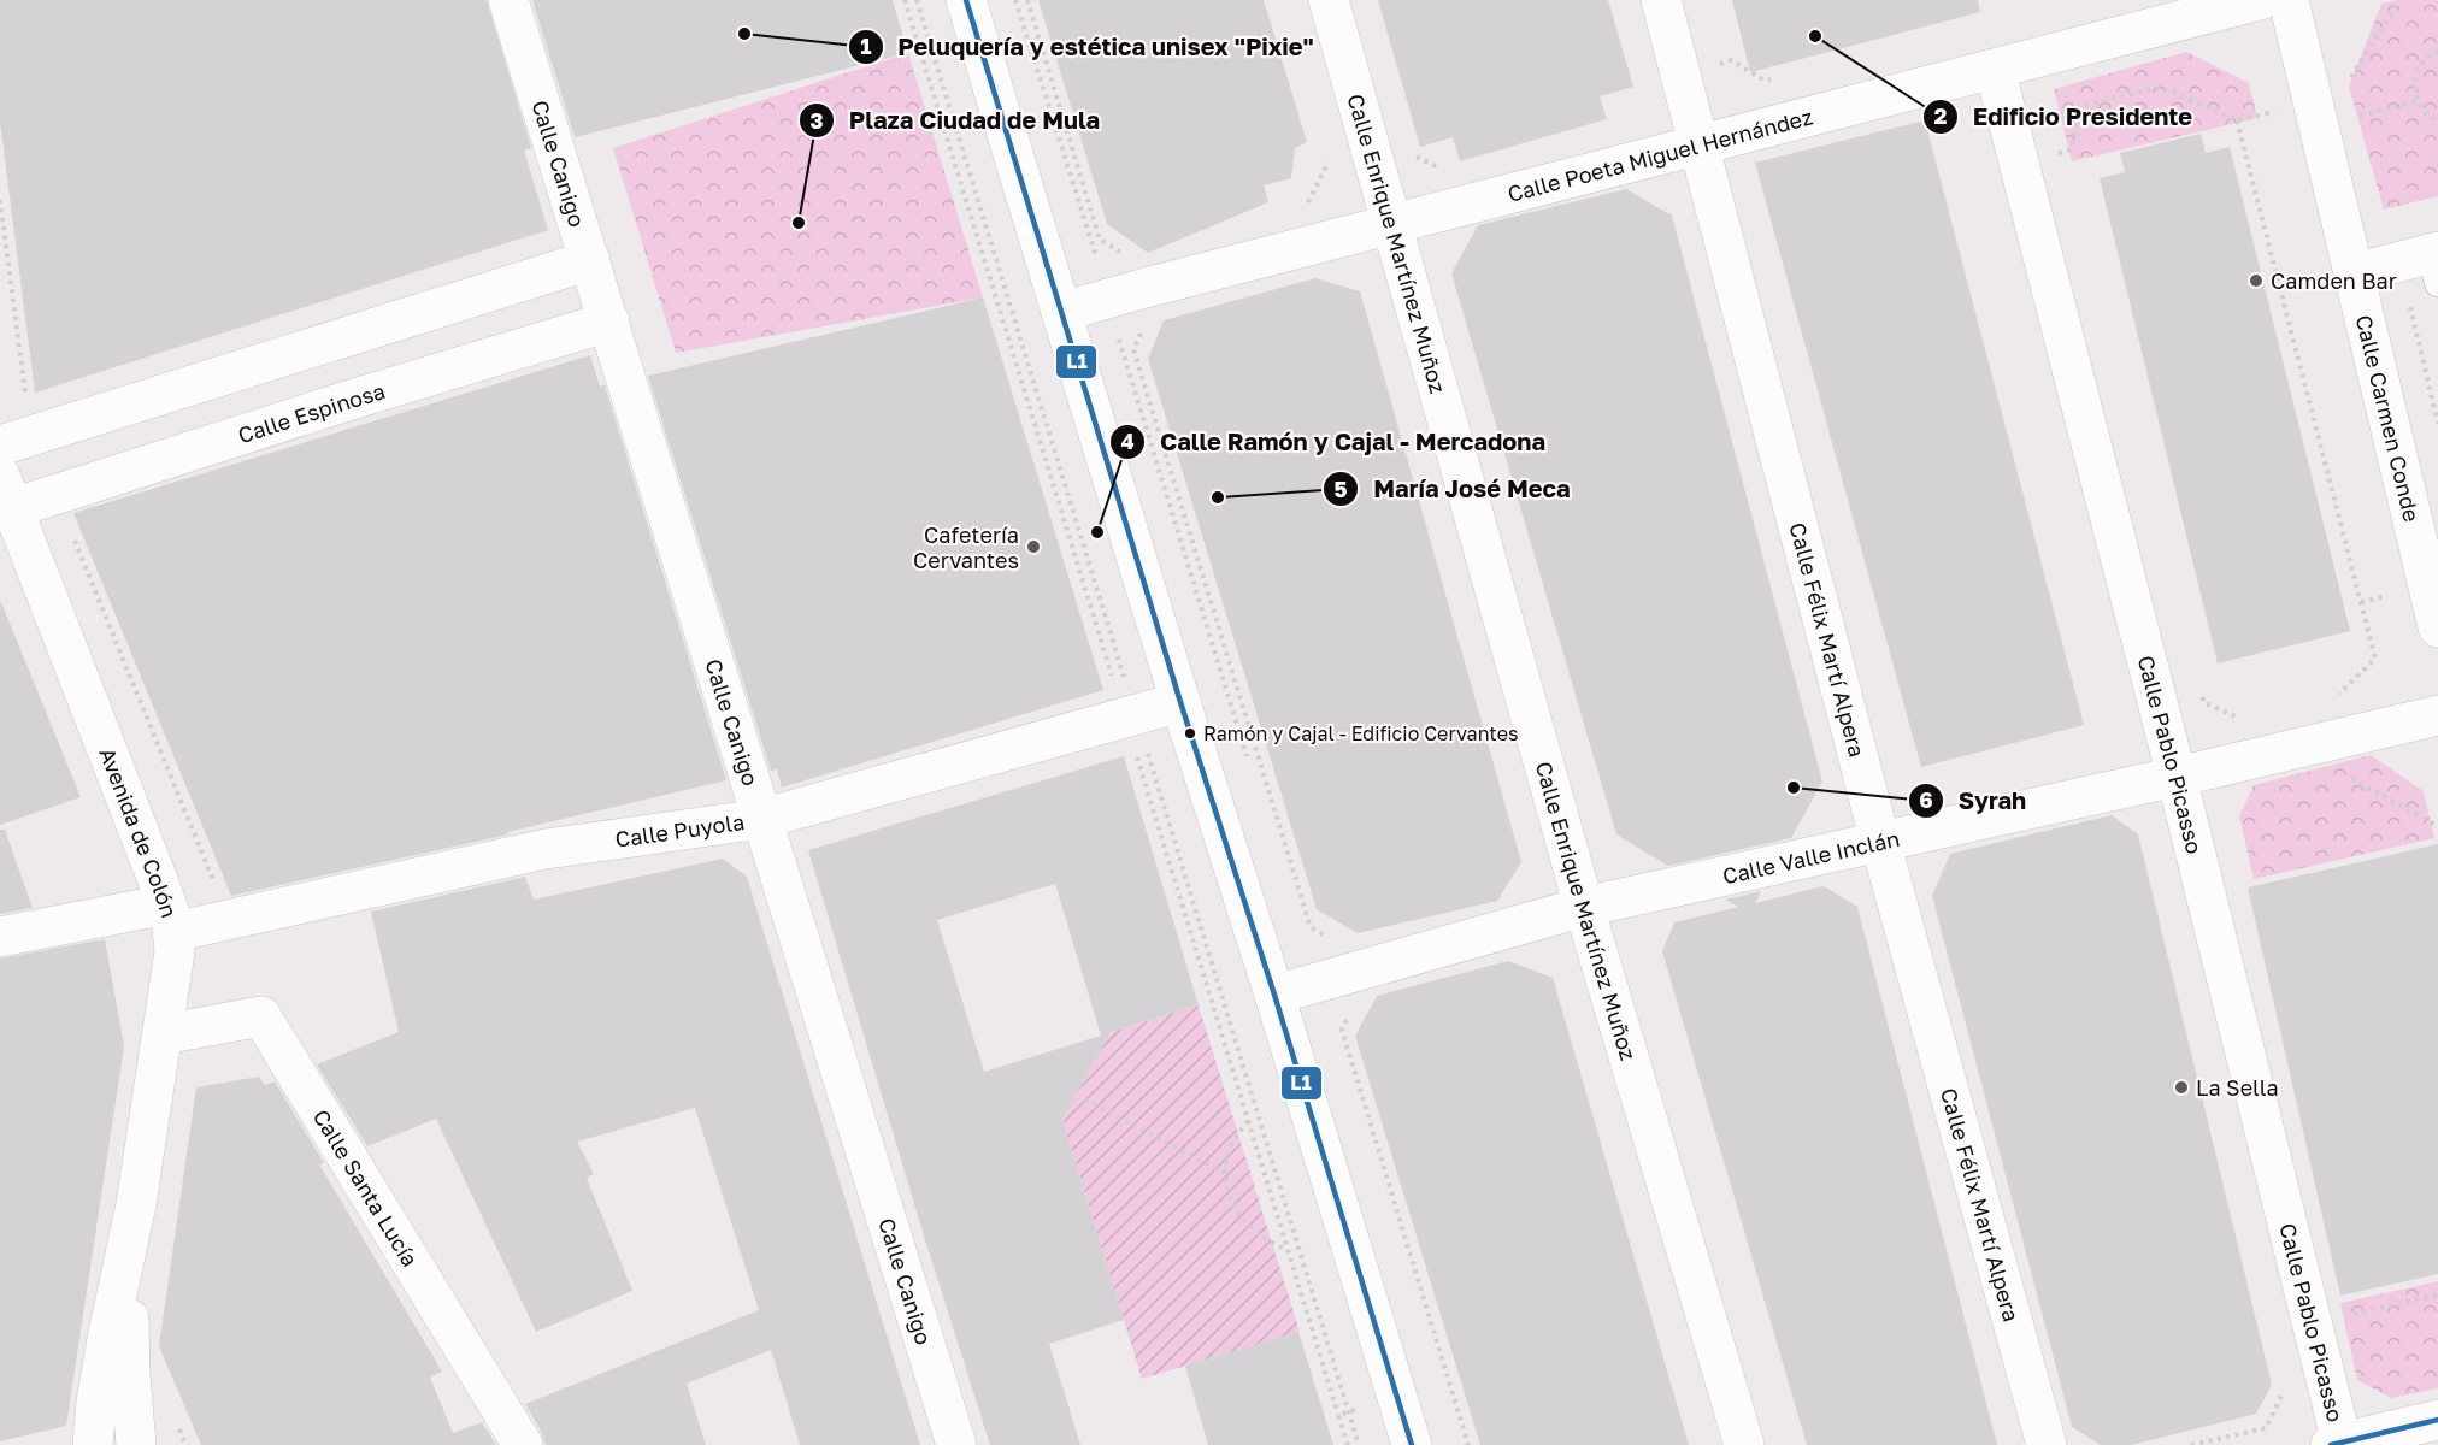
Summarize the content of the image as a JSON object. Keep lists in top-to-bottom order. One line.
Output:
{"streets":{"street":["Calle Poeta Miguel Hernández","Calle Canigo","Calle Enrique Martínez Muñoz","Calle Espinosa","Calle Carmen Conde","Calle Félix Martí Alpera","Calle Pablo Picasso","Calle Puyola","Avenida de Colón","Calle Valle Inclán","Calle Santa Lucía"]},"crossings":[["Calle Poeta Miguel Hernández","Calle Enrique Martínez Muñoz"],["Calle Poeta Miguel Hernández","Calle Félix Martí Alpera"],["Calle Poeta Miguel Hernández","Calle Pablo Picasso"],["Calle Canigo","Calle Espinosa"],["Calle Canigo","Calle Puyola"],["Calle Enrique Martínez Muñoz","Calle Valle Inclán"],["Calle Espinosa","Avenida de Colón"],["Calle Félix Martí Alpera","Calle Valle Inclán"],["Calle Pablo Picasso","Calle Valle Inclán"],["Calle Puyola","Avenida de Colón"],["Avenida de Colón","Calle Santa Lucía"]],"places":["Peluquería y estética unisex \"Pixie\"","Edificio Presidente","Plaza Ciudad de Mula","Camden Bar","María José Meca","Calle Ramón y Cajal - Mercadona","Cafetería Cervantes","Ramón y Cajal - Edificio Cervantes","Syrah","La Sella"],"lines":["transit line L1"]}
